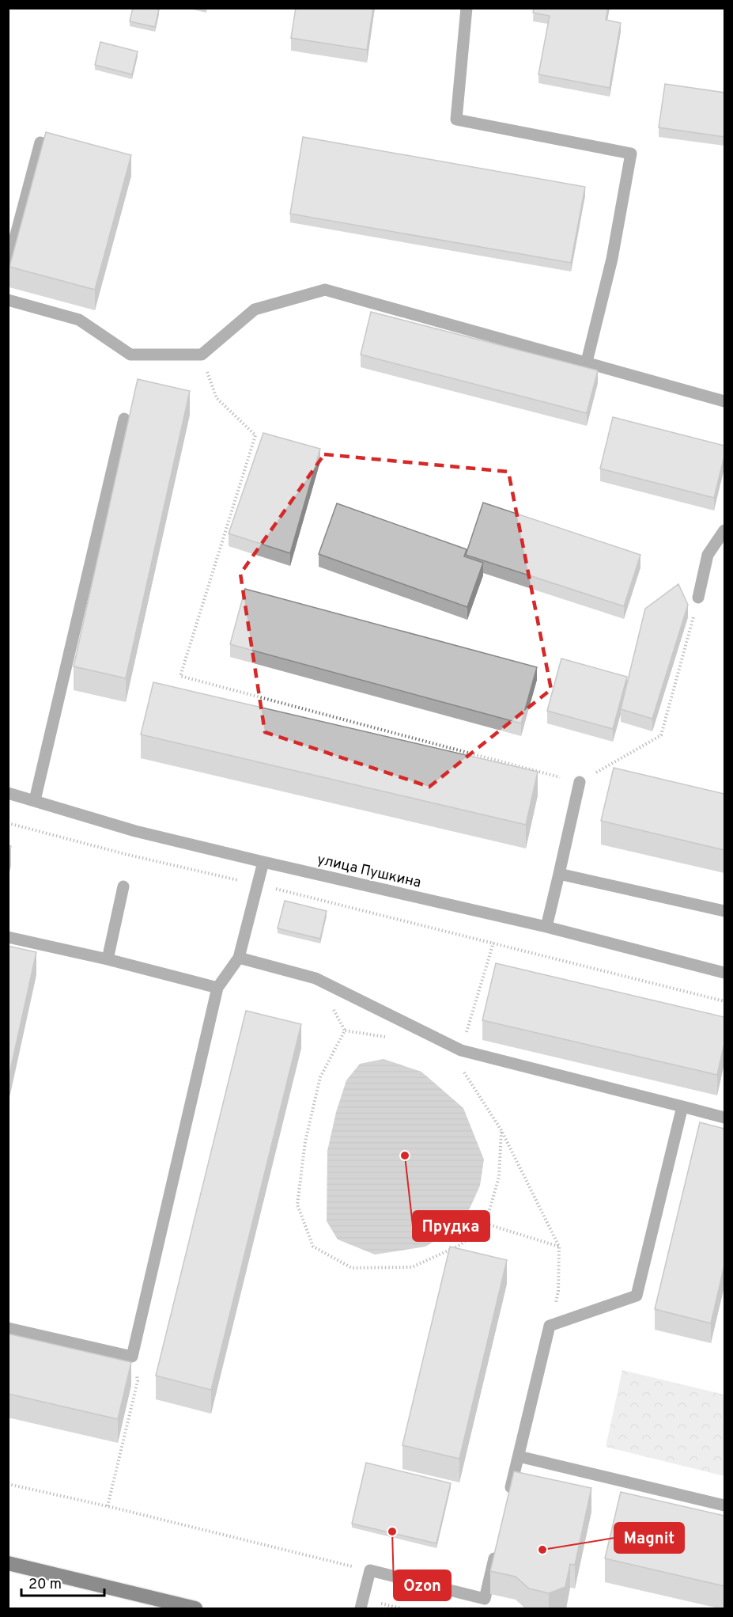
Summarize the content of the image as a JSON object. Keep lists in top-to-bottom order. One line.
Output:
{"streets":{"street":["улица Пушкина"]},"places":["Прудка","Ozon","Magnit"],"scale_bar":"20 m"}
